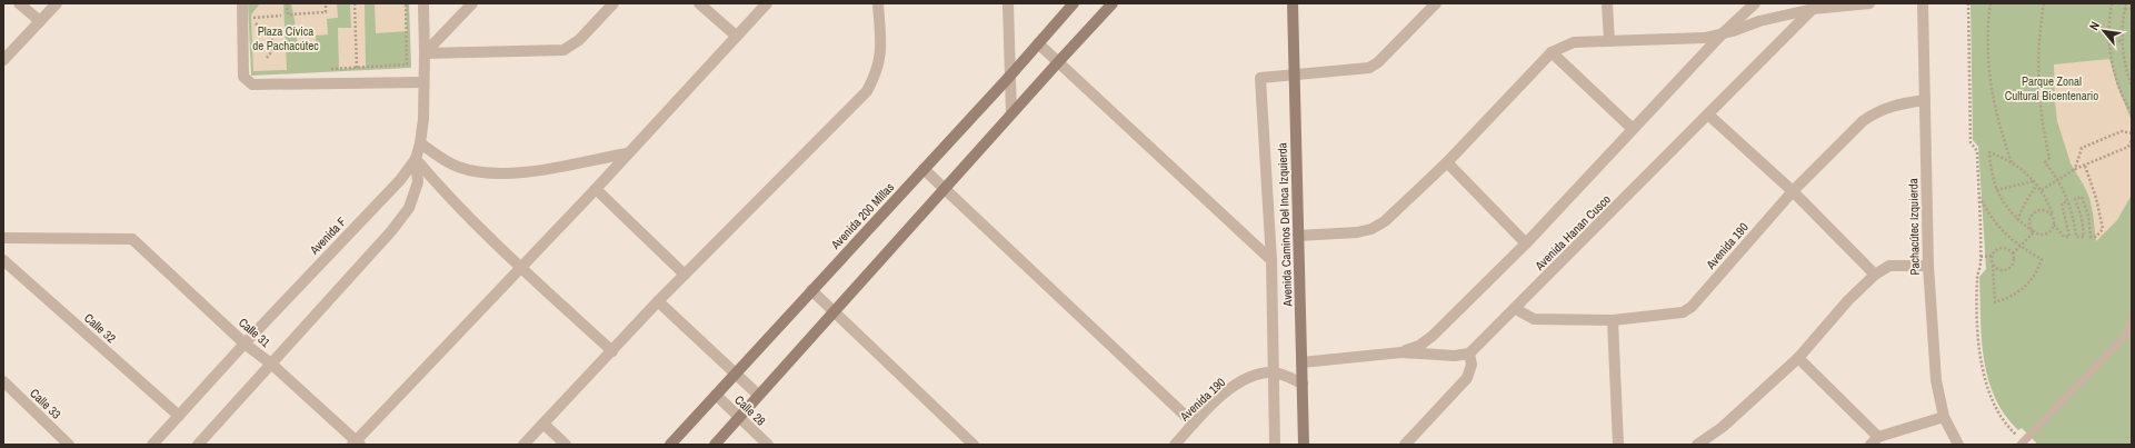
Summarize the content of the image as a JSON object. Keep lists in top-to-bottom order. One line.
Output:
{"streets":{"main road":["Avenida 200 Millas","Avenida Caminos Del Inca Izquierda"],"street":["Pachacútec Izquierda","Avenida Hanan Cusco","Avenida F","Avenida 190","Calle 32","Calle 31","Calle 33","Calle 28"]},"crossings":[["Avenida 200 Millas","Calle 28"],["Avenida Caminos Del Inca Izquierda","Avenida 190"],["Pachacútec Izquierda","Avenida 190"],["Avenida Hanan Cusco","Avenida 190"],["Avenida F","Calle 32"],["Avenida F","Calle 31"]],"parks":["Plaza Cívica de Pachacútec","Parque Zonal Cultural Bicentenario"],"north":"top left"}
